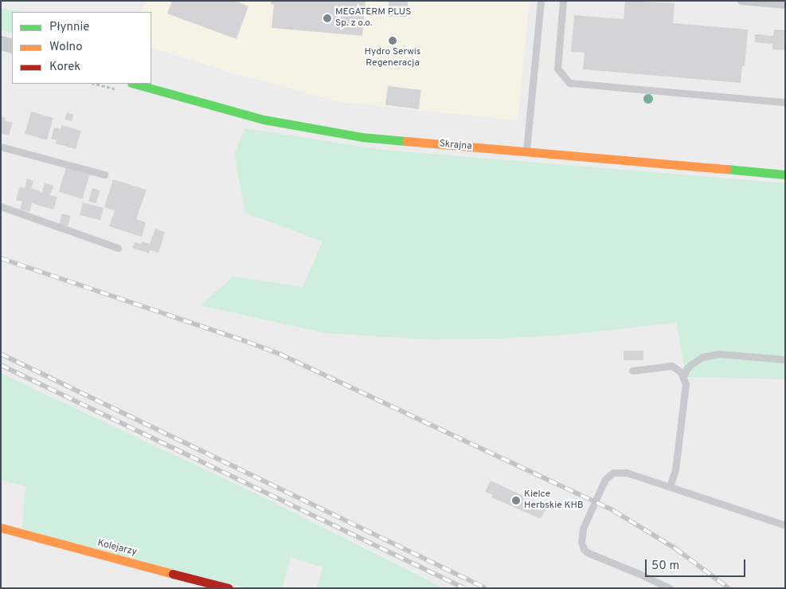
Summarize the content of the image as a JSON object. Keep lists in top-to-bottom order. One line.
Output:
{"streets":{"street":["Skrajna","Kolejarzy"]},"places":["MEGATERM PLUS Sp. z o.o.","Hydro Serwis Regeneracja","Kielce Herbskie KHB"],"legend":["Płynnie","Wolno","Korek"],"scale_bar":"50 m"}
